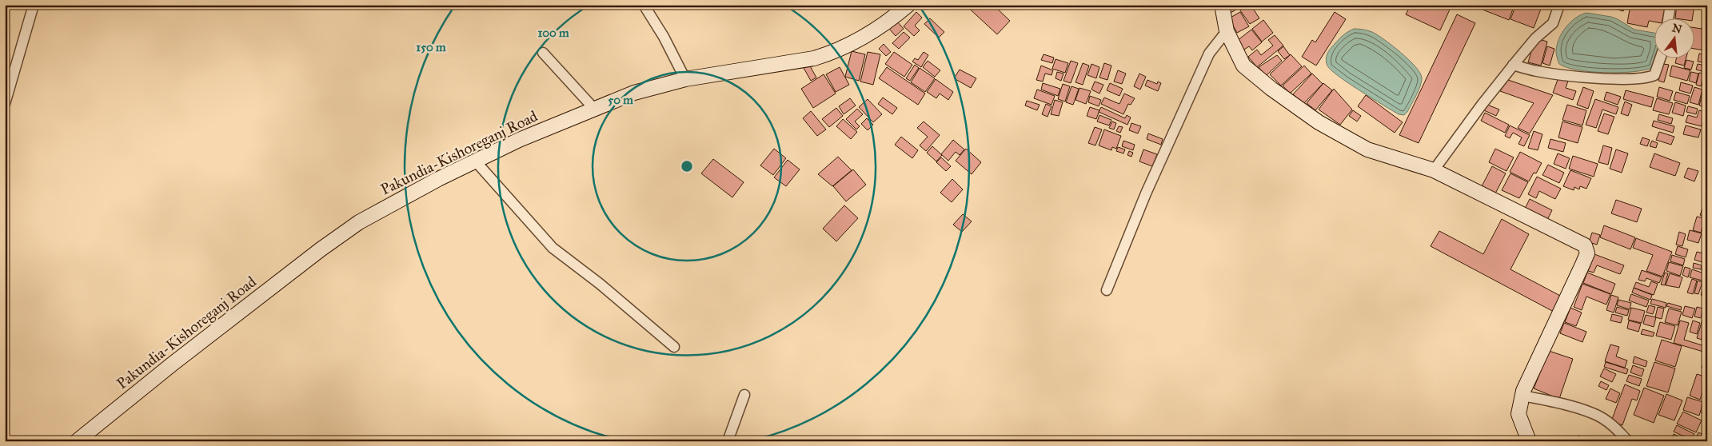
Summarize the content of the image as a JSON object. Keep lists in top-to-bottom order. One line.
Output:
{"streets":{"main road":["Pakundia-Kishoreganj Road"]},"north":"top","rings":["100 m","150 m","50 m"]}
